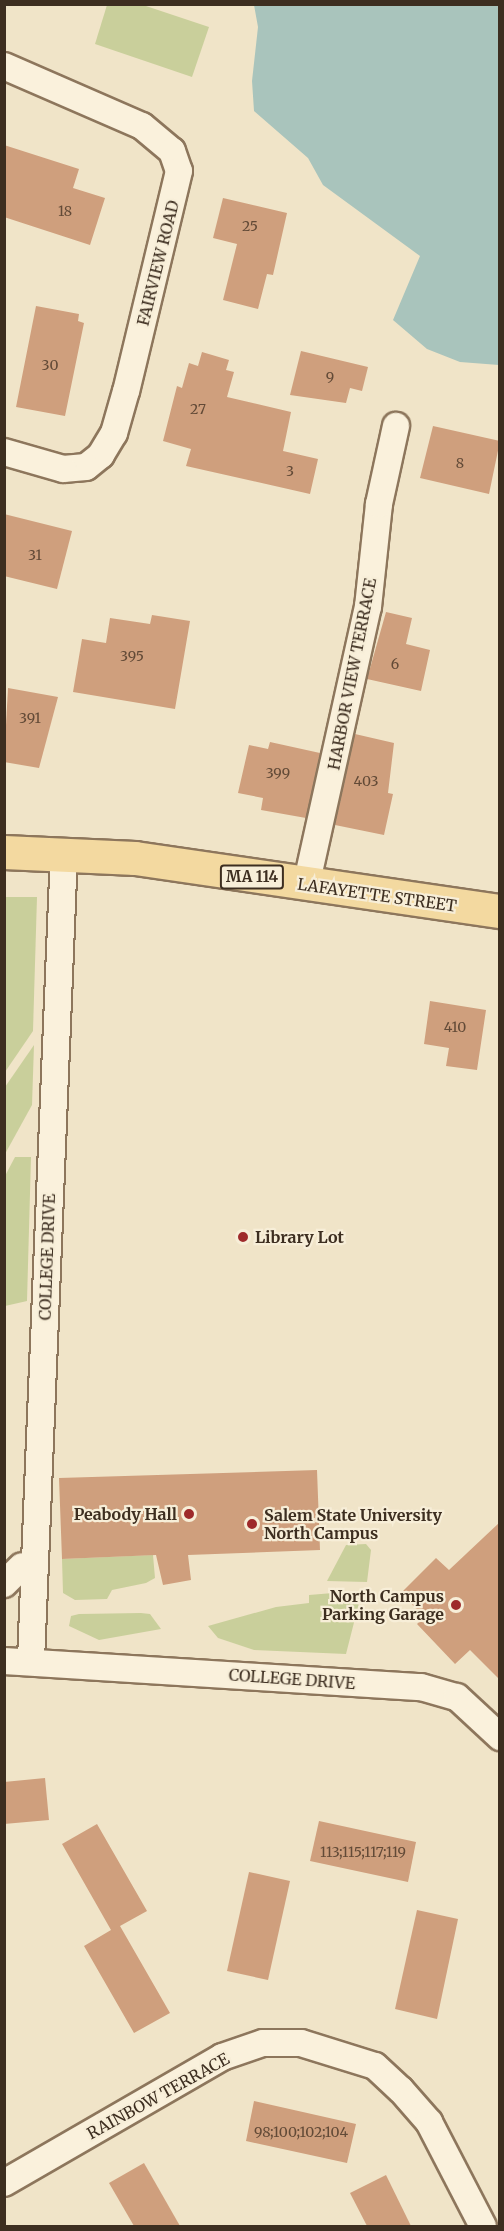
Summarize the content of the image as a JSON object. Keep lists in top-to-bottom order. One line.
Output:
{"streets":{"main road":["MA 114","LAFAYETTE STREET"],"street":["FAIRVIEW ROAD","HARBOR VIEW TERRACE","COLLEGE DRIVE","RAINBOW TERRACE"]},"crossings":[["HARBOR VIEW TERRACE","LAFAYETTE STREET"],["LAFAYETTE STREET","COLLEGE DRIVE"]],"places":["Library Lot","Peabody Hall","Salem State University North Campus","North Campus Parking Garage"],"house_numbers":["18","25","30","9","27","8","3","31","395","6","391","399","403","410","113;115;117;119","98;100;102;104"]}
